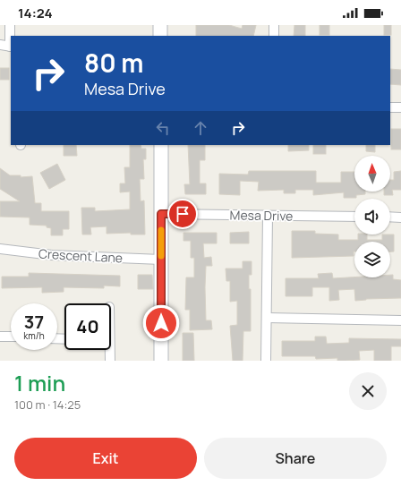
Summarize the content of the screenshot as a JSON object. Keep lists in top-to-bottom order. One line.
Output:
{"streets":{"street":["Mesa Drive","Crescent Lane"]},"north":"top","page":{"status":"14:24","turn":["80 m","Mesa Drive"],"speed":"37 km/h","limit":"40","heading":["1 min","100 m · 14:25"],"buttons":["Exit","Share"]}}
